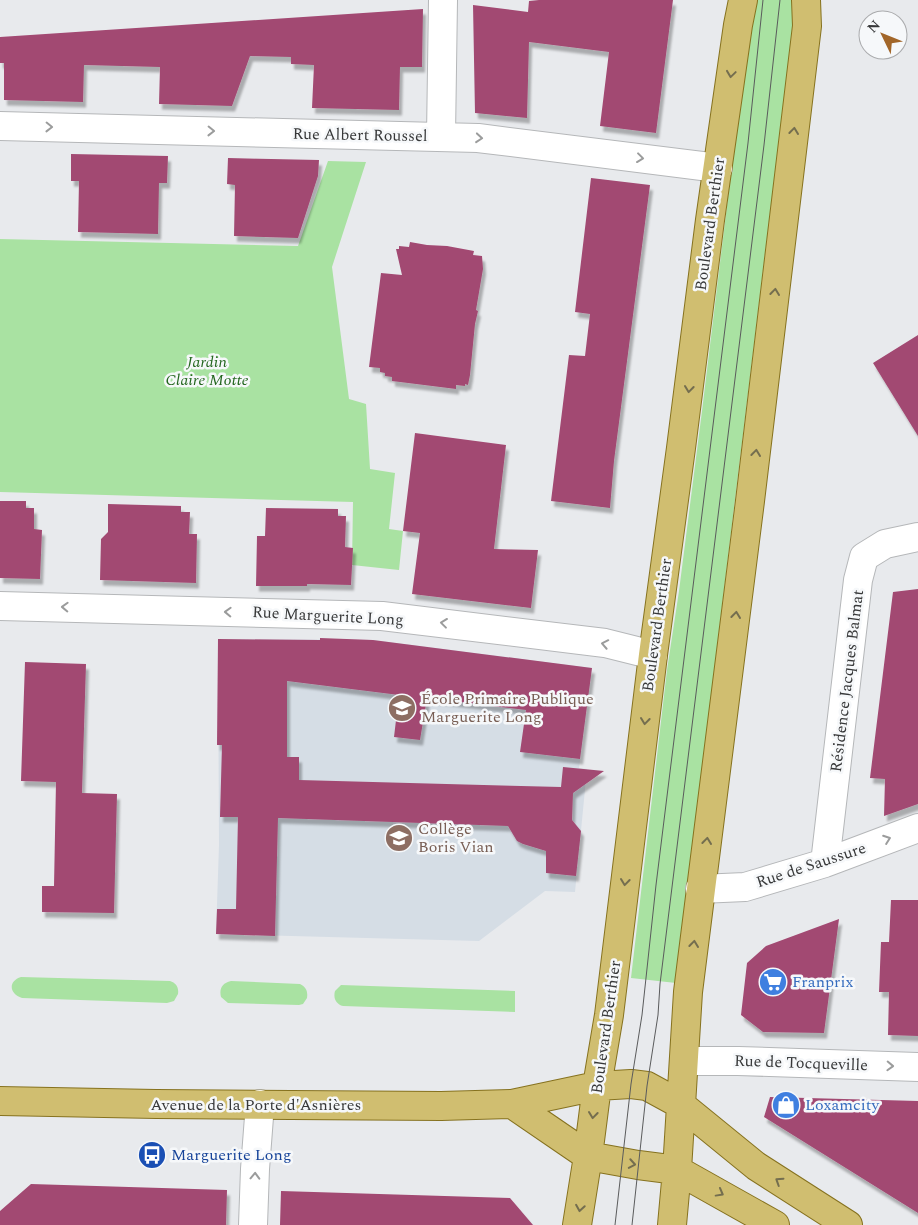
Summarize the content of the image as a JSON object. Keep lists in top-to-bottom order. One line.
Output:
{"streets":{"main road":["Boulevard Berthier","Avenue de la Porte d'Asnières"],"street":["Rue Albert Roussel","Rue Marguerite Long","Résidence Jacques Balmat","Rue de Saussure","Rue de Tocqueville"]},"crossings":[["Rue Albert Roussel","Boulevard Berthier"],["Boulevard Berthier","Rue Marguerite Long"],["Boulevard Berthier","Avenue de la Porte d'Asnières"],["Résidence Jacques Balmat","Rue de Saussure"]],"one_way":["Rue Albert Roussel","Rue Marguerite Long","Rue de Saussure","Rue de Tocqueville"],"parks":["Jardin Claire Motte"],"places":{"school or university":["École Primaire Publique Marguerite Long","Collège Boris Vian"],"supermarket":["Franprix"],"shop":["Loxamcity"],"bus stop":["Marguerite Long"]},"north":"top left"}
